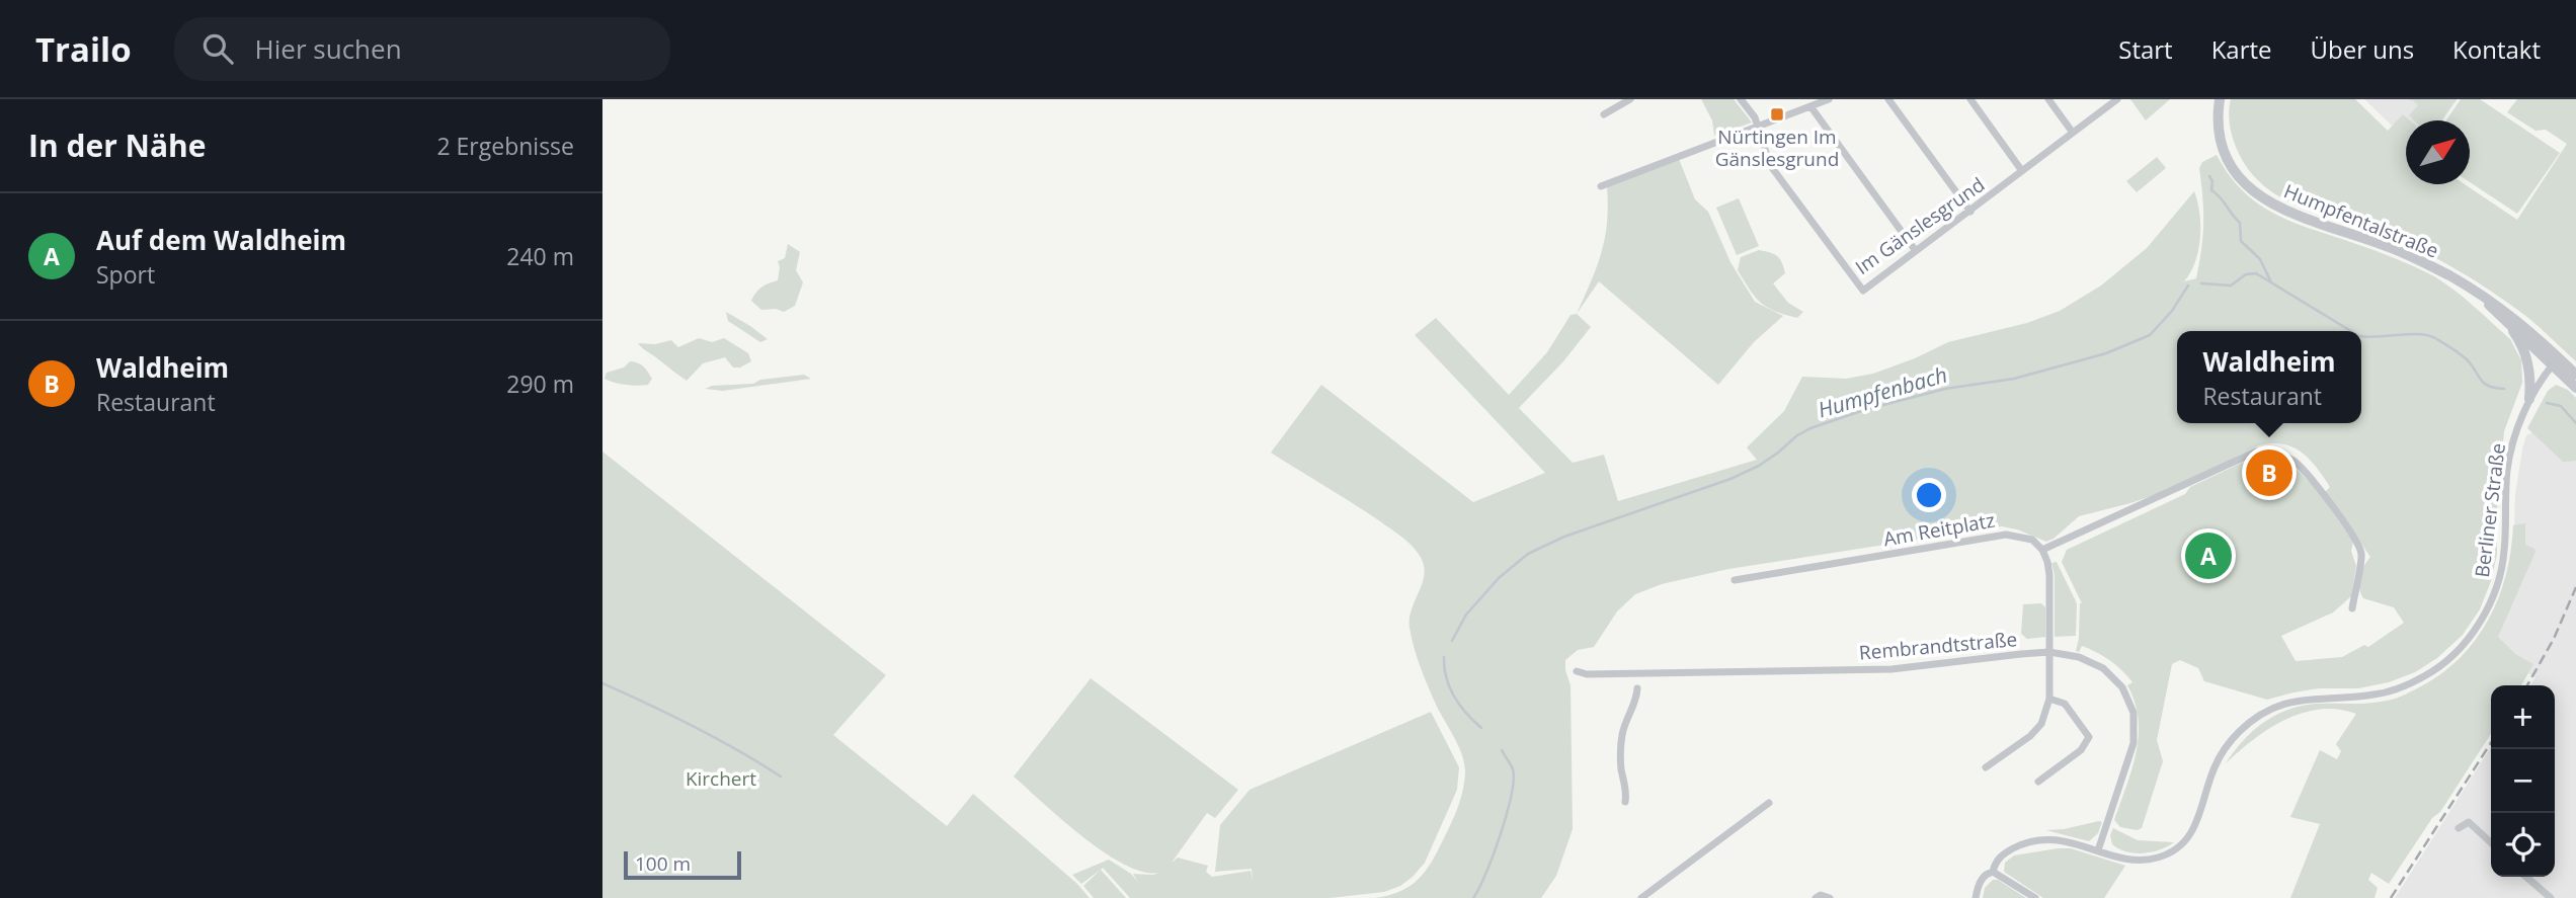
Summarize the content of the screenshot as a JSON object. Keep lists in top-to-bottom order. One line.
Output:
{"streets":{"street":["Humpfentalstraße","Im Gänslesgrund","Berliner Straße","Am Reitplatz","Rembrandtstraße"]},"crossings":[["Humpfentalstraße","Berliner Straße"],["Berliner Straße","Rembrandtstraße"]],"water":["Humpfenbach"],"parks":["Kirchert"],"places":{"transit":["Nürtingen Im Gänslesgrund"]},"scale_bar":"100 m","north":"top right","page":{"header":"Trailo","search":"Hier suchen","nav":["Start","Karte","Über uns","Kontakt"],"heading":["In der Nähe","2 Ergebnisse"],"list":[{"mark":"A","name":"Auf dem Waldheim","note":"Sport","value":"240 m"},{"mark":"B","name":"Waldheim","note":"Restaurant","value":"290 m"}],"popup":["Waldheim","Restaurant"],"pins":["B","A"],"map_buttons":["+","−"],"scale":"100 m"}}
